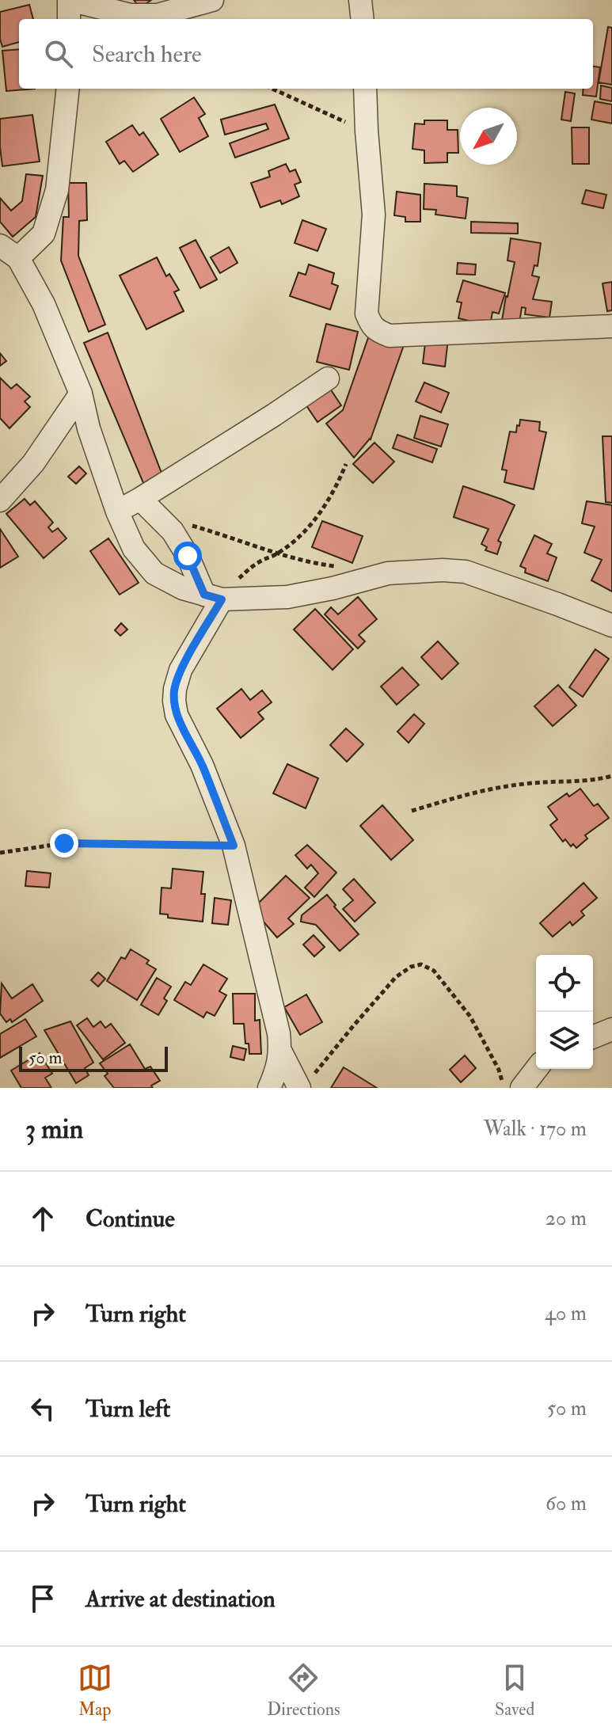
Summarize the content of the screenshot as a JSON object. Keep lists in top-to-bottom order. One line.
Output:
{"scale_bar":"50 m","north":"bottom left","page":{"search":"Search here","scale":"50 m","heading":["3 min","Walk · 170 m"],"list":[["Continue","20 m"],["Turn right","40 m"],["Turn left","50 m"],["Turn right","60 m"],"Arrive at destination"],"nav":["Map","Directions","Saved"]}}
